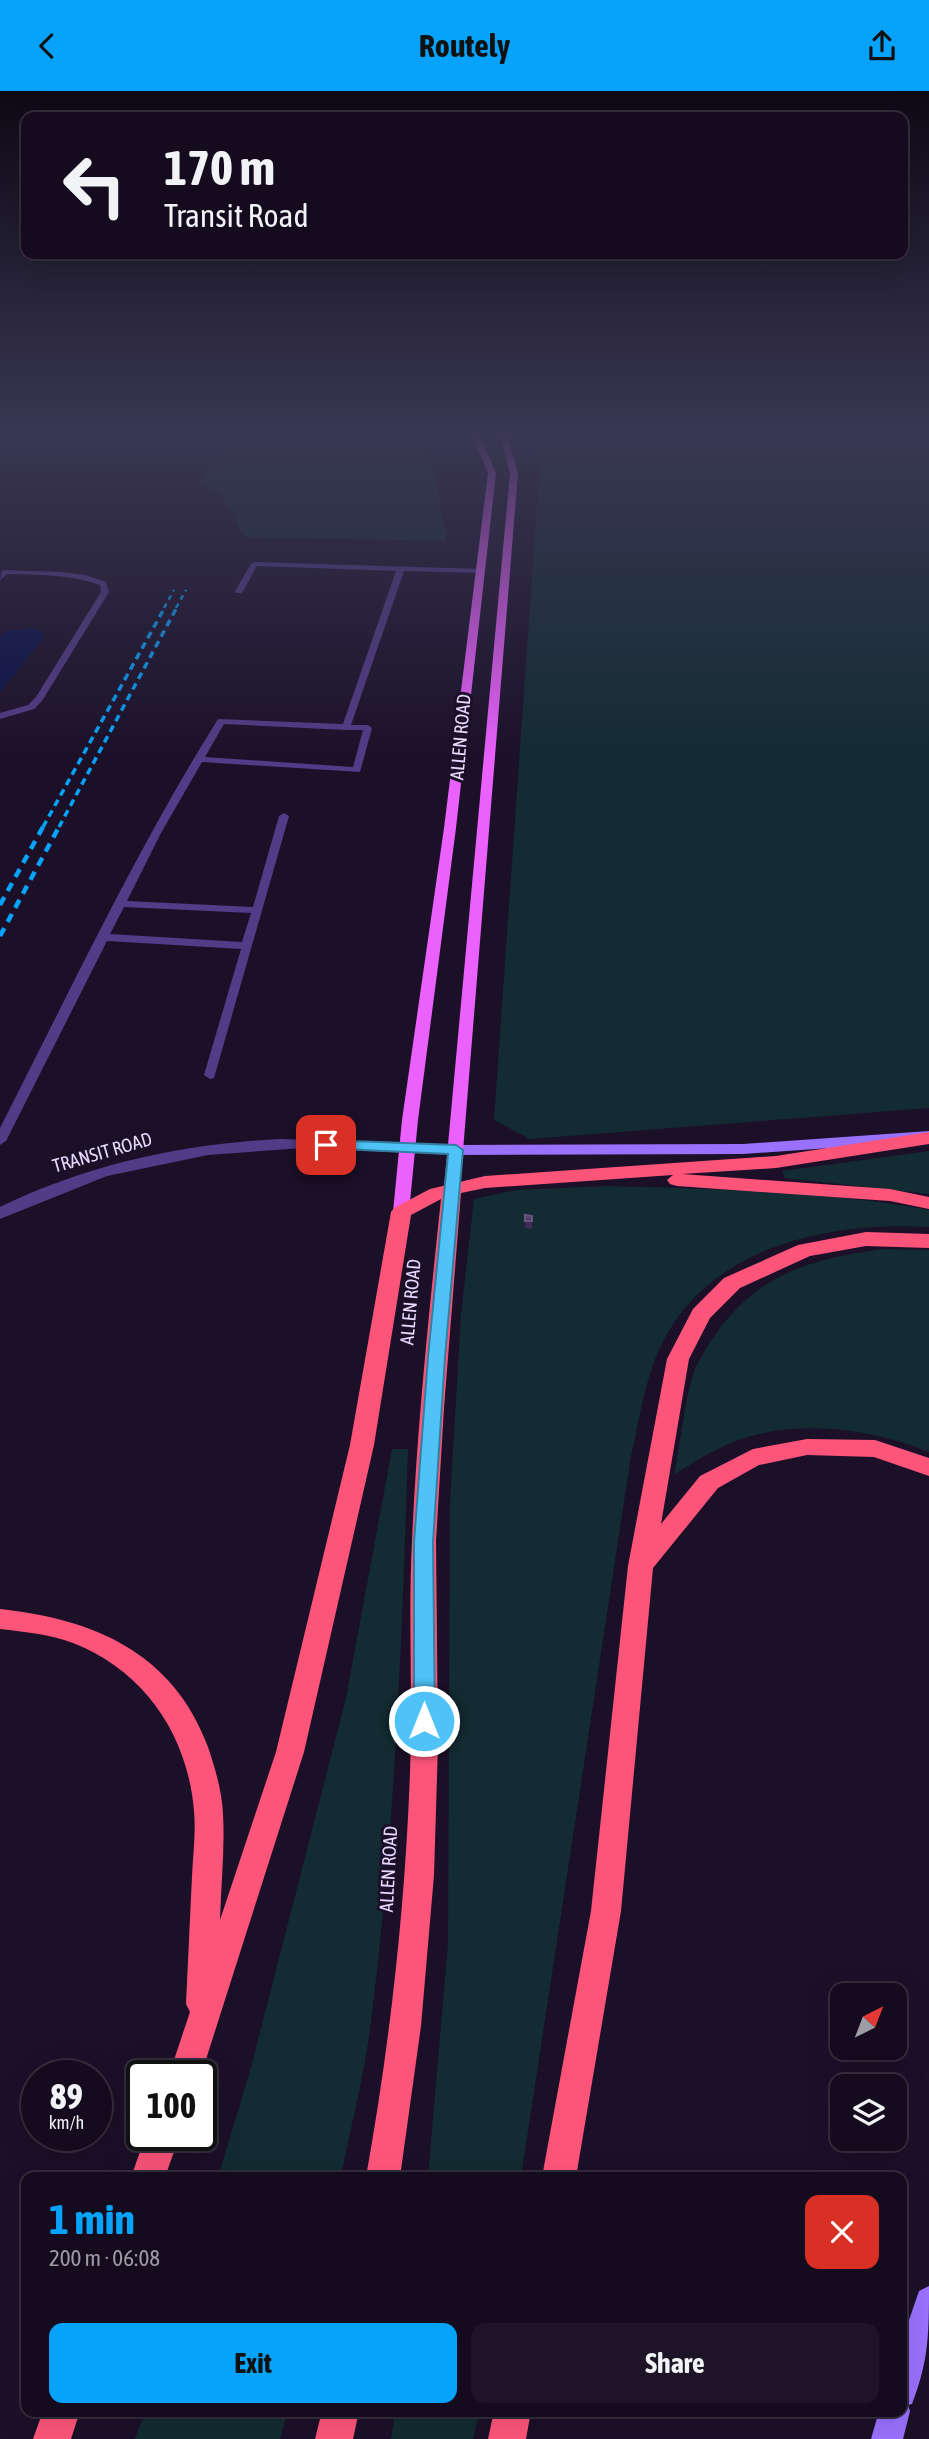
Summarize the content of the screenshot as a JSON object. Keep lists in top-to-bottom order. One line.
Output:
{"streets":{"highway":["ALLEN ROAD"],"street":["TRANSIT ROAD"]},"crossings":[["ALLEN ROAD","TRANSIT ROAD"]],"north":"top right","page":{"header":"Routely","turn":["170 m","Transit Road"],"speed":"89 km/h","limit":"100","heading":["1 min","200 m · 06:08"],"buttons":["Exit","Share"]}}
